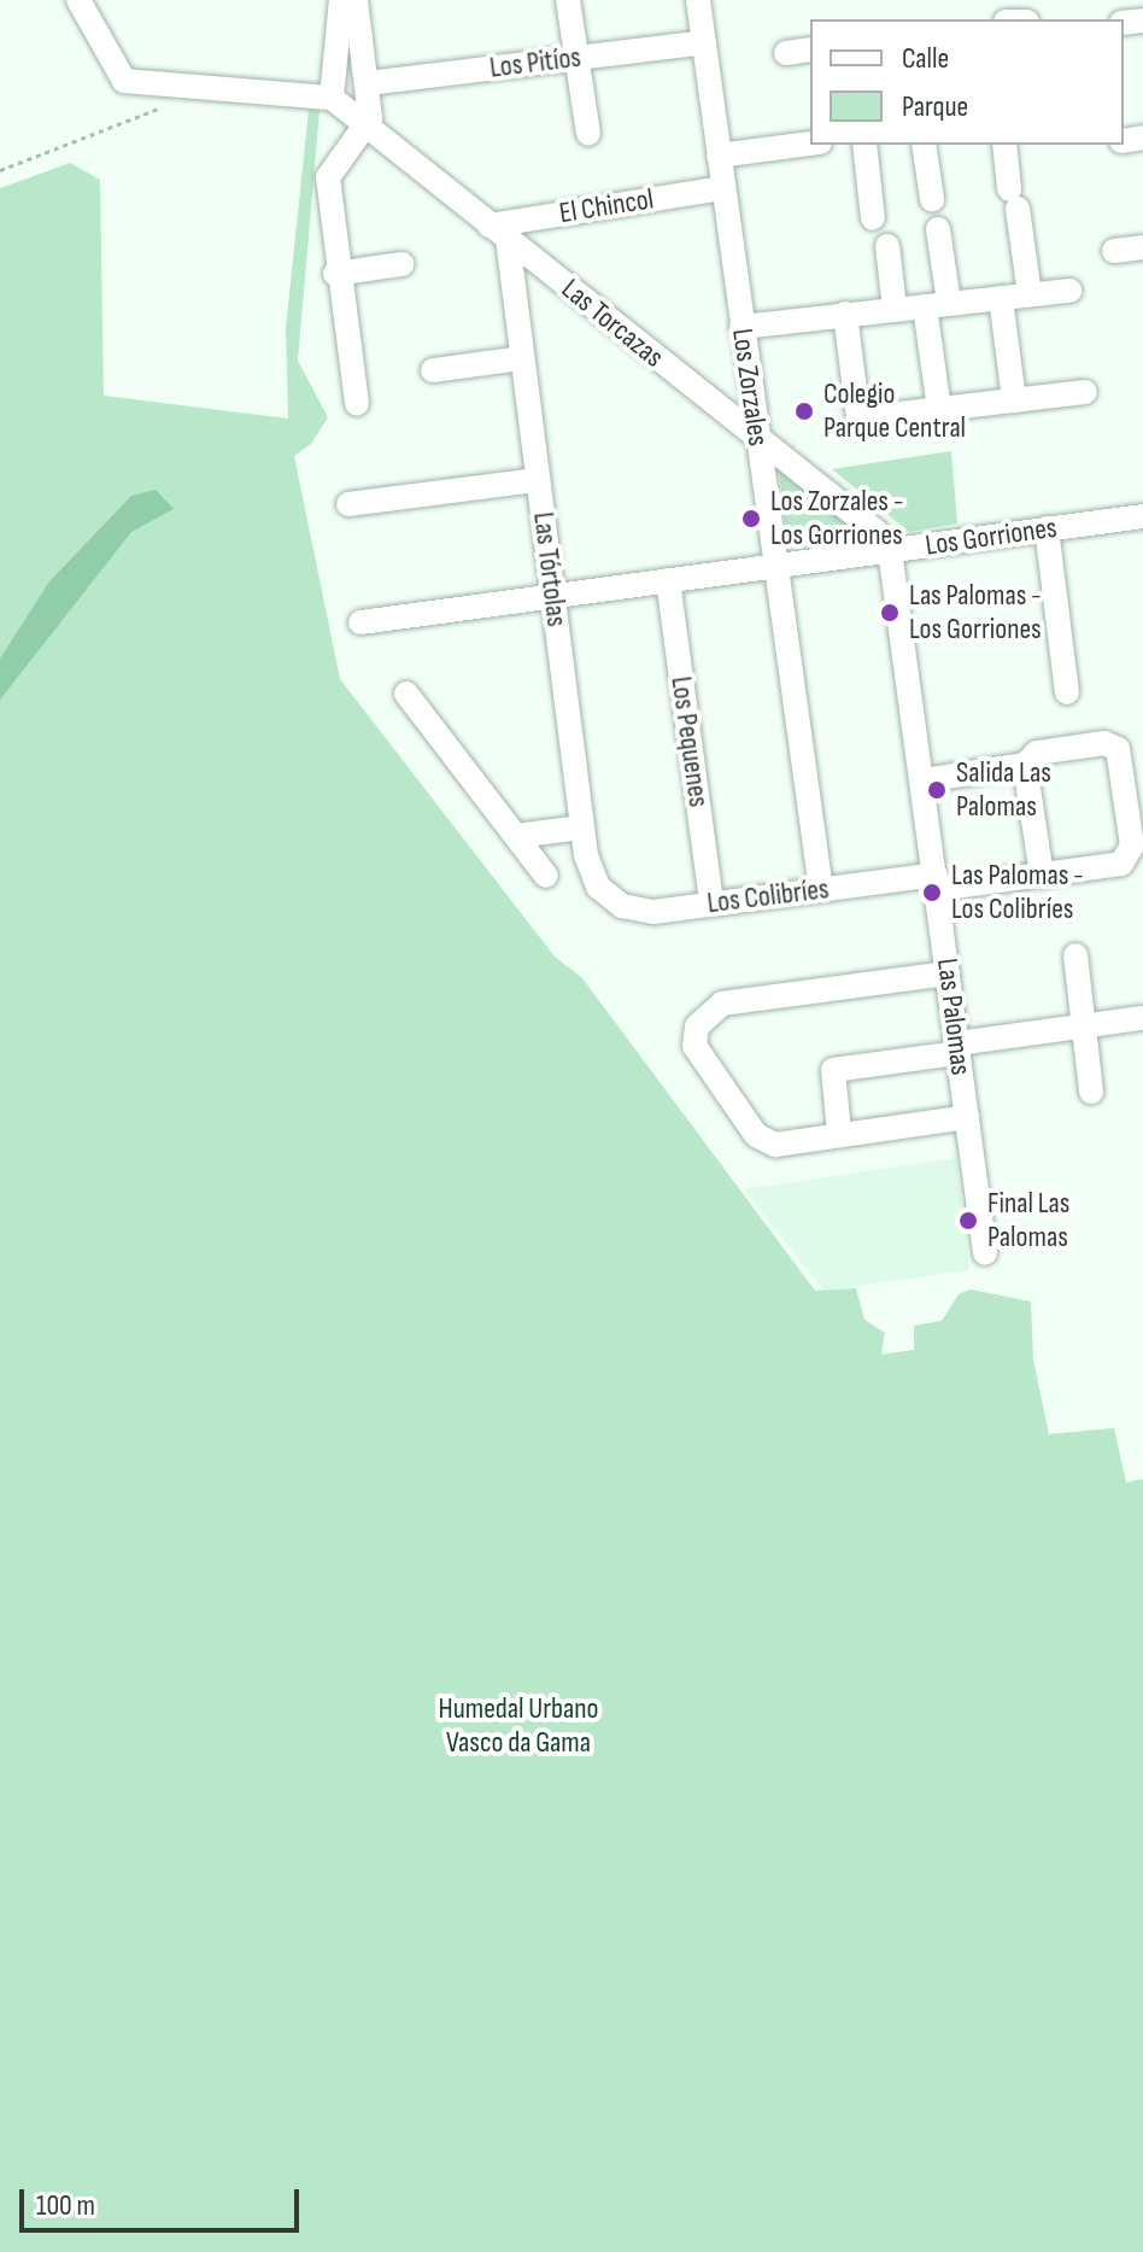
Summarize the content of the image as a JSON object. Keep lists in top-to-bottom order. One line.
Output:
{"streets":{"street":["Los Pitíos","El Chincol","Las Torcazas","Los Zorzales","Los Gorriones","Las Tórtolas","Los Pequenes","Los Colibríes","Las Palomas"]},"crossings":[["Los Pitíos","Los Zorzales"],["El Chincol","Las Torcazas"],["El Chincol","Los Zorzales"],["El Chincol","Las Tórtolas"],["Las Torcazas","Los Zorzales"],["Las Torcazas","Los Gorriones"],["Las Torcazas","Las Tórtolas"],["Las Torcazas","Las Palomas"],["Los Zorzales","Los Gorriones"],["Los Zorzales","Los Colibríes"],["Los Gorriones","Las Tórtolas"],["Los Gorriones","Los Pequenes"],["Los Gorriones","Las Palomas"],["Las Tórtolas","Los Colibríes"],["Los Pequenes","Los Colibríes"],["Los Colibríes","Las Palomas"]],"parks":["Humedal Urbano Vasco da Gama"],"places":["Colegio Parque Central","Los Zorzales - Los Gorriones","Las Palomas - Los Gorriones","Salida Las Palomas","Las Palomas - Los Colibríes","Final Las Palomas"],"legend":["Calle","Parque"],"scale_bar":"100 m"}
